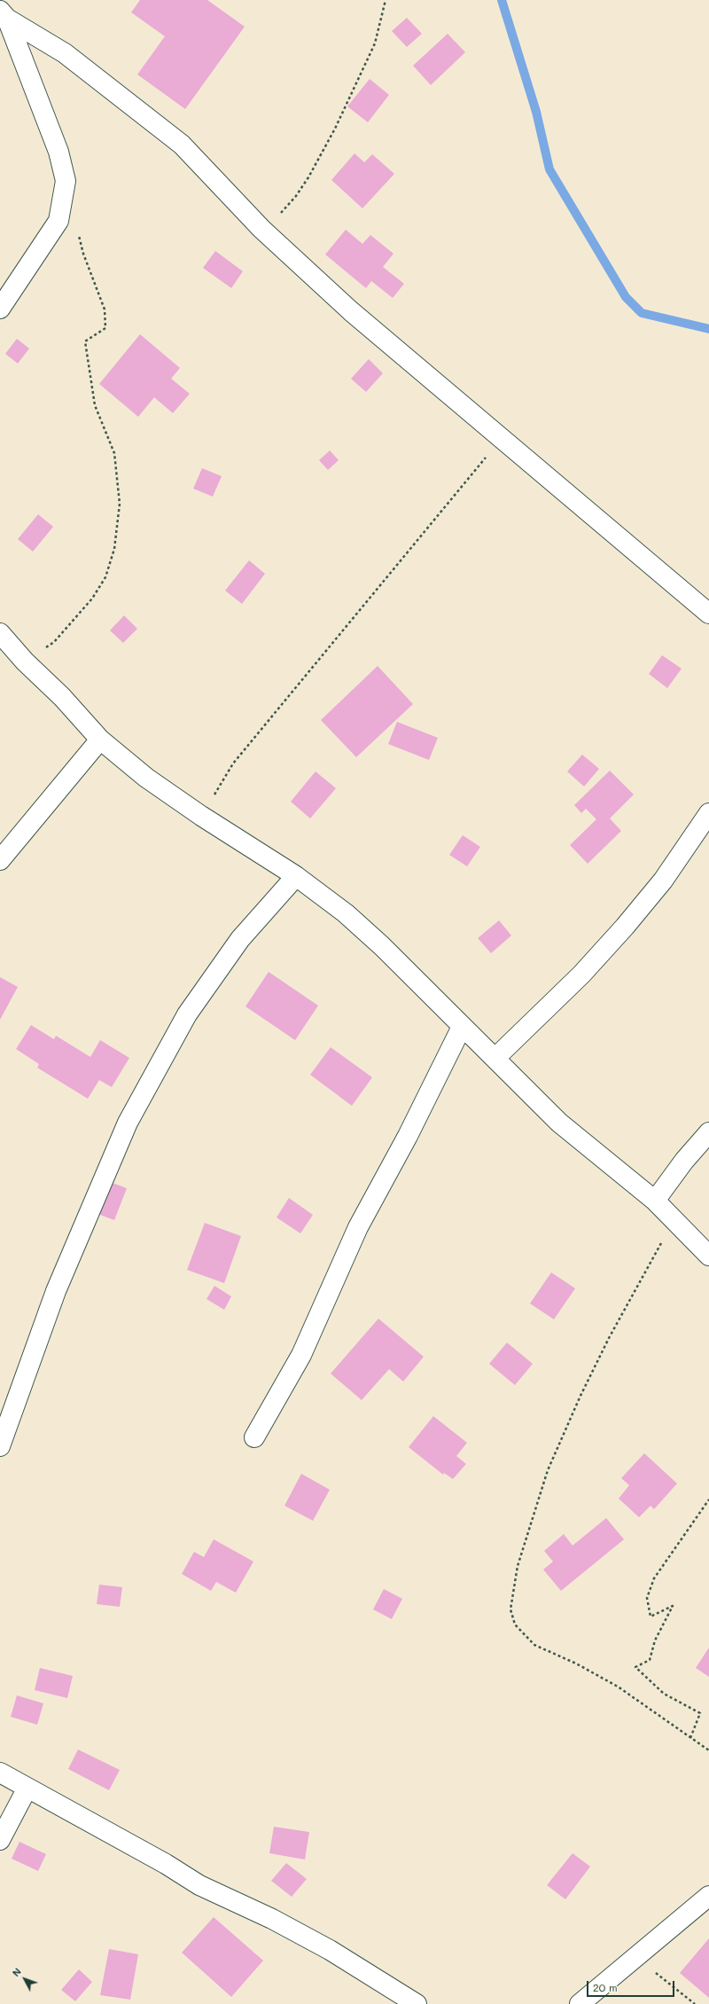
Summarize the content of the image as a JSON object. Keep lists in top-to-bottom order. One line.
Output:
{"scale_bar":"20 m","north":"top left"}
